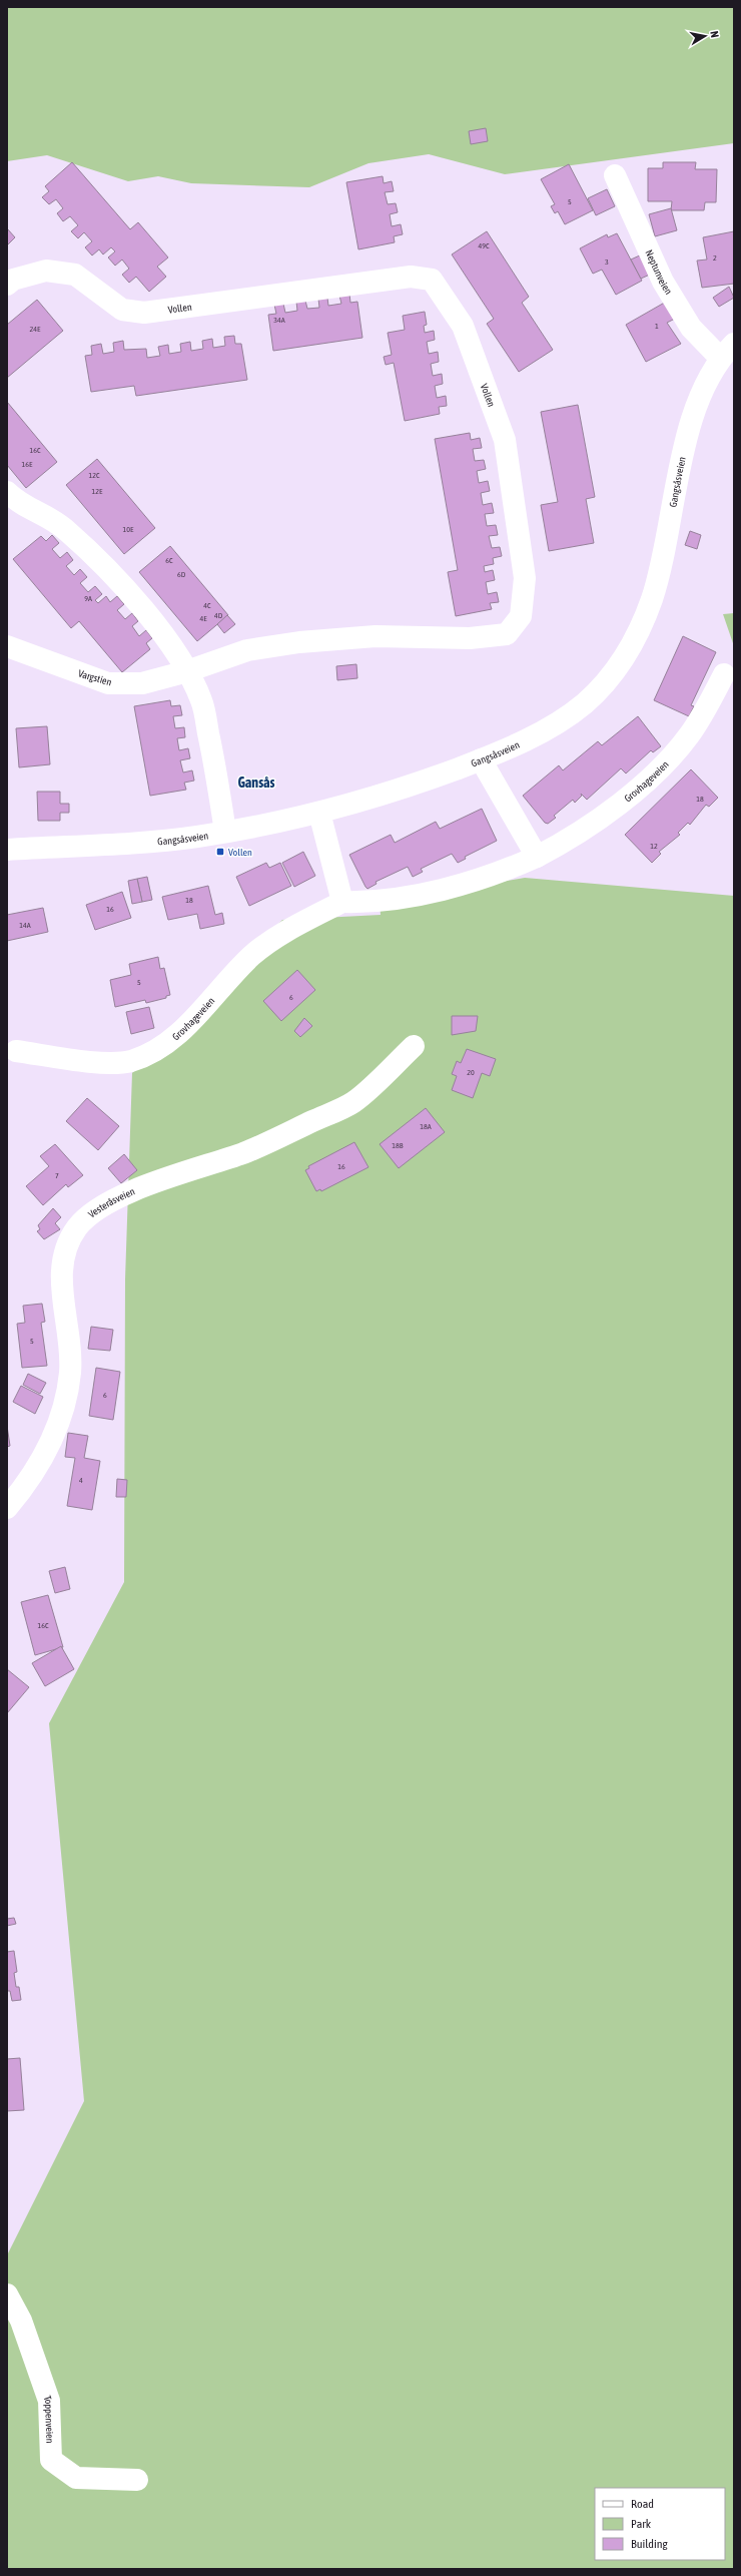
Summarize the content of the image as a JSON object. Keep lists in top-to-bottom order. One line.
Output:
{"streets":{"street":["Neptunveien","Vollen","Gangsåsveien","Vargstien","Grovhageveien","Vesteråsveien","Toppenveien"]},"crossings":[["Neptunveien","Gangsåsveien"],["Vollen","Vargstien"]],"districts":["Gansås"],"places":{"transit":["Vollen"]},"house_numbers":["5","49C","2","3","34A","1","24E","16C","16E","12C","12E","10E","6C","6D","9A","4C","4D","4E","18","12","18","16","14A","5","6","20","18A","18B","16","7","5","6","4","16C"],"legend":["Road","Park","Building"],"north":"right"}
